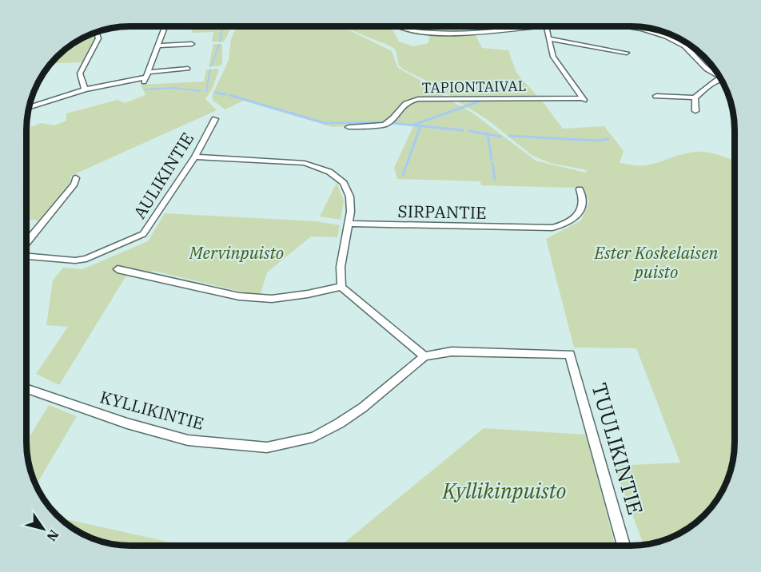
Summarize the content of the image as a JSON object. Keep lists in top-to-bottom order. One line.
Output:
{"streets":{"street":["TAPIONTAIVAL","AULIKINTIE","SIRPANTIE","KYLLIKINTIE","TUULIKINTIE"]},"crossings":[["KYLLIKINTIE","TUULIKINTIE"]],"parks":["Mervinpuisto","Ester Koskelaisen puisto","Kyllikinpuisto"],"north":"bottom right"}
